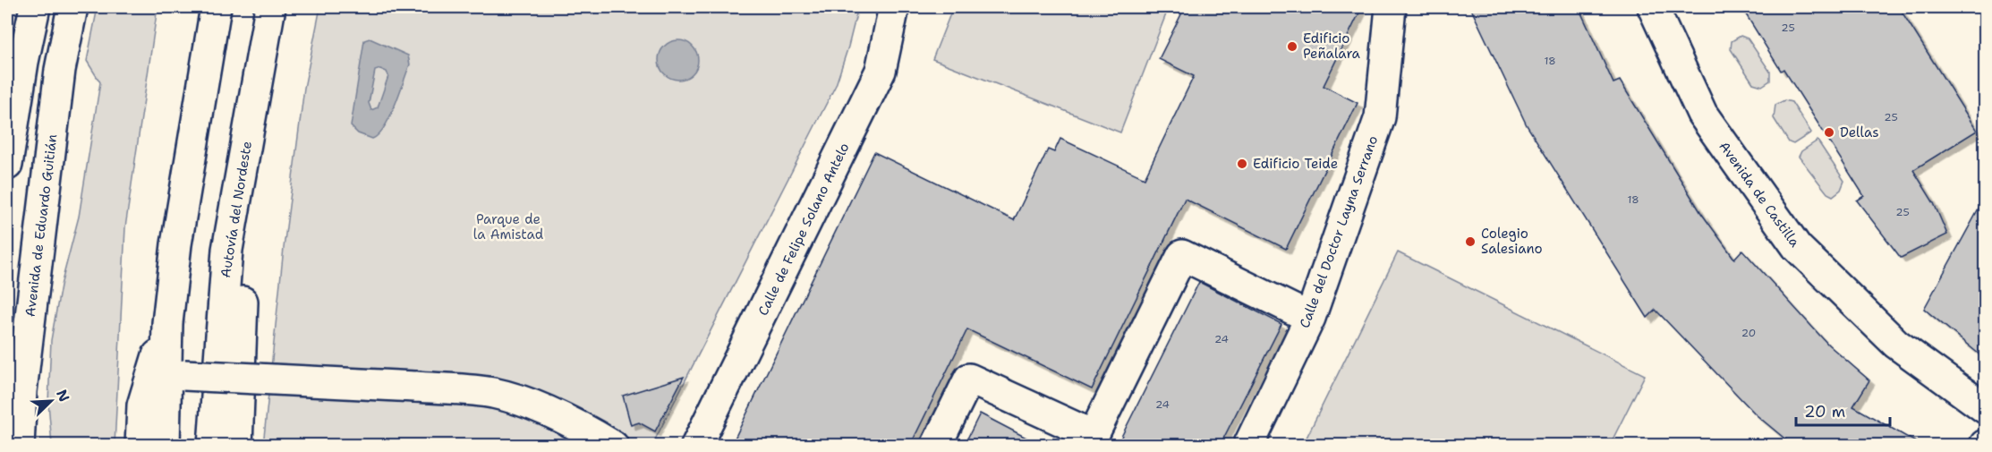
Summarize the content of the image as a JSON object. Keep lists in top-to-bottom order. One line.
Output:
{"streets":{"main road":["Avenida de Castilla","Autovía del Nordeste","Avenida de Eduardo Guitián","Calle de Felipe Solano Antelo","Calle del Doctor Layna Serrano"]},"parks":["Parque de la Amistad"],"places":["Edificio Peñalara","Dellas","Edificio Teide","Colegio Salesiano"],"house_numbers":["25","18","25","18","25","20","24","24"],"scale_bar":"20 m","north":"top right"}
